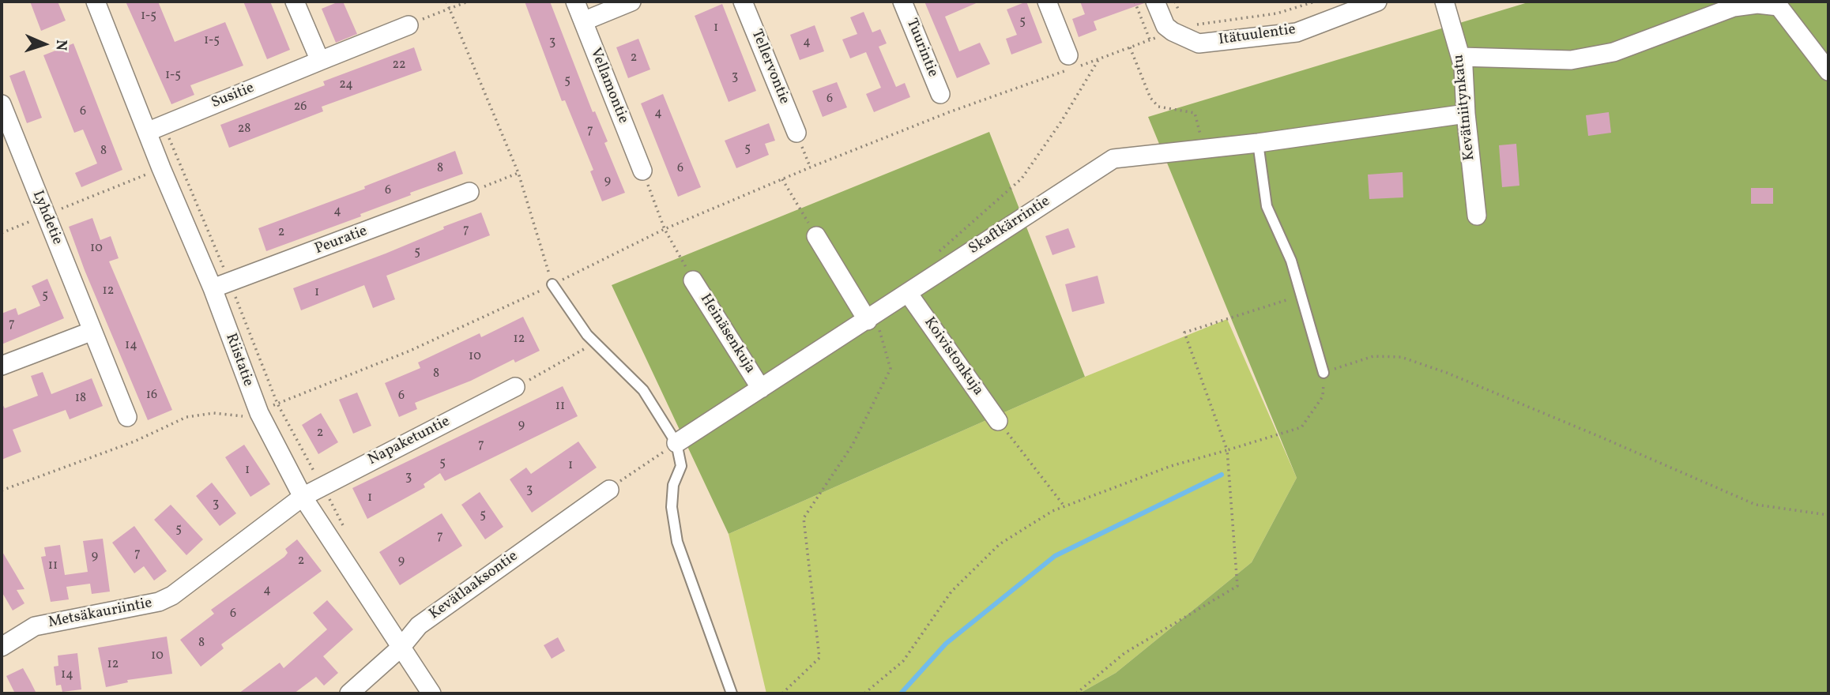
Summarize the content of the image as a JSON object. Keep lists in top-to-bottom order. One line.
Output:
{"streets":{"street":["Itätuulentie","Tuurintie","Tellervontie","Vellamontie","Susitie","Kevätniitynkatu","Lyhdetie","Skaftkärrintie","Peuratie","Heinäsenkuja","Koivistonkuja","Riistatie","Napaketuntie","Kevätlaaksontie","Metsäkauriintie"]},"crossings":[["Susitie","Riistatie"],["Kevätniitynkatu","Skaftkärrintie"],["Skaftkärrintie","Heinäsenkuja"],["Skaftkärrintie","Koivistonkuja"],["Peuratie","Riistatie"],["Riistatie","Napaketuntie"],["Riistatie","Kevätlaaksontie"],["Riistatie","Metsäkauriintie"],["Napaketuntie","Metsäkauriintie"]],"house_numbers":["1-5","5","1","1-5","3","4","2","22","1-5","3","5","24","6","26","6","4","28","7","5","8","8","6","9","6","4","7","2","10","5","12","1","5","7","12","14","10","8","16","6","18","11","9","2","7","5","1","1","3","3","1","3","5","5","7","7","9","2","9","11","4","6","8","10","12","14"],"north":"right"}
